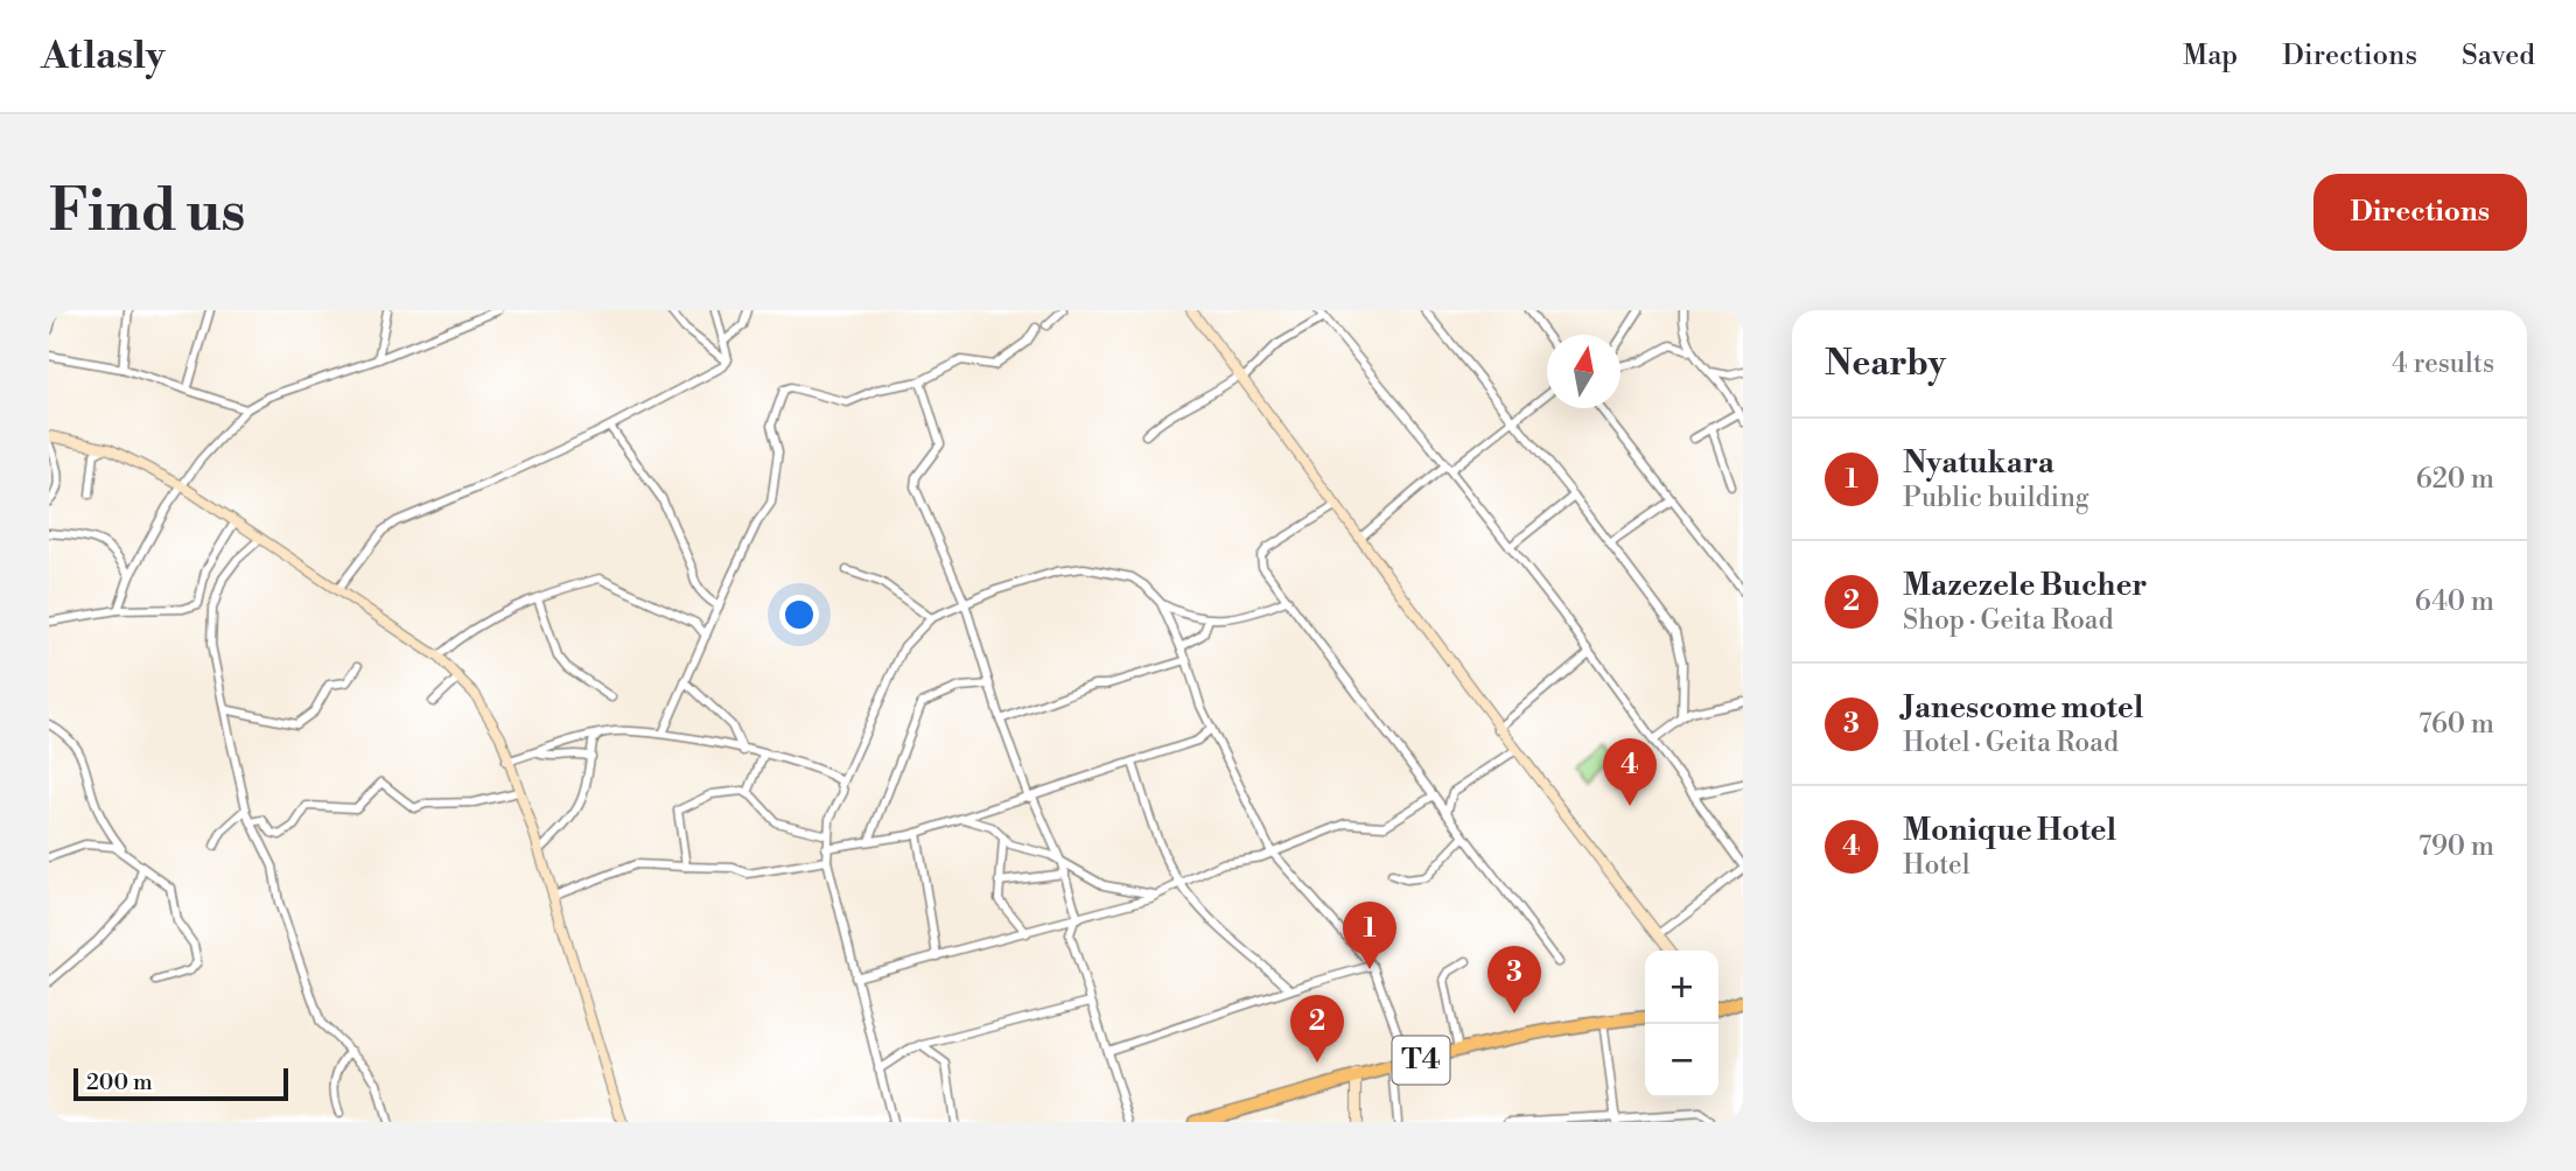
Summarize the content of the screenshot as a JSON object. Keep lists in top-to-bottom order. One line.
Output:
{"streets":{"highway":["T4"]},"scale_bar":"200 m","north":"top","page":{"header":"Atlasly","nav":["Map","Directions","Saved"],"buttons":"Directions","title":"Find us","heading":["Nearby","4 results"],"list":[{"mark":"1","name":"Nyatukara","note":"Public building","value":"620 m"},{"mark":"2","name":"Mazezele Bucher","note":"Shop · Geita Road","value":"640 m"},{"mark":"3","name":"Janescome motel","note":"Hotel · Geita Road","value":"760 m"},{"mark":"4","name":"Monique Hotel","note":"Hotel","value":"790 m"}],"pins":["4","1","3","2"],"map_buttons":["+","−"],"scale":"200 m"}}
